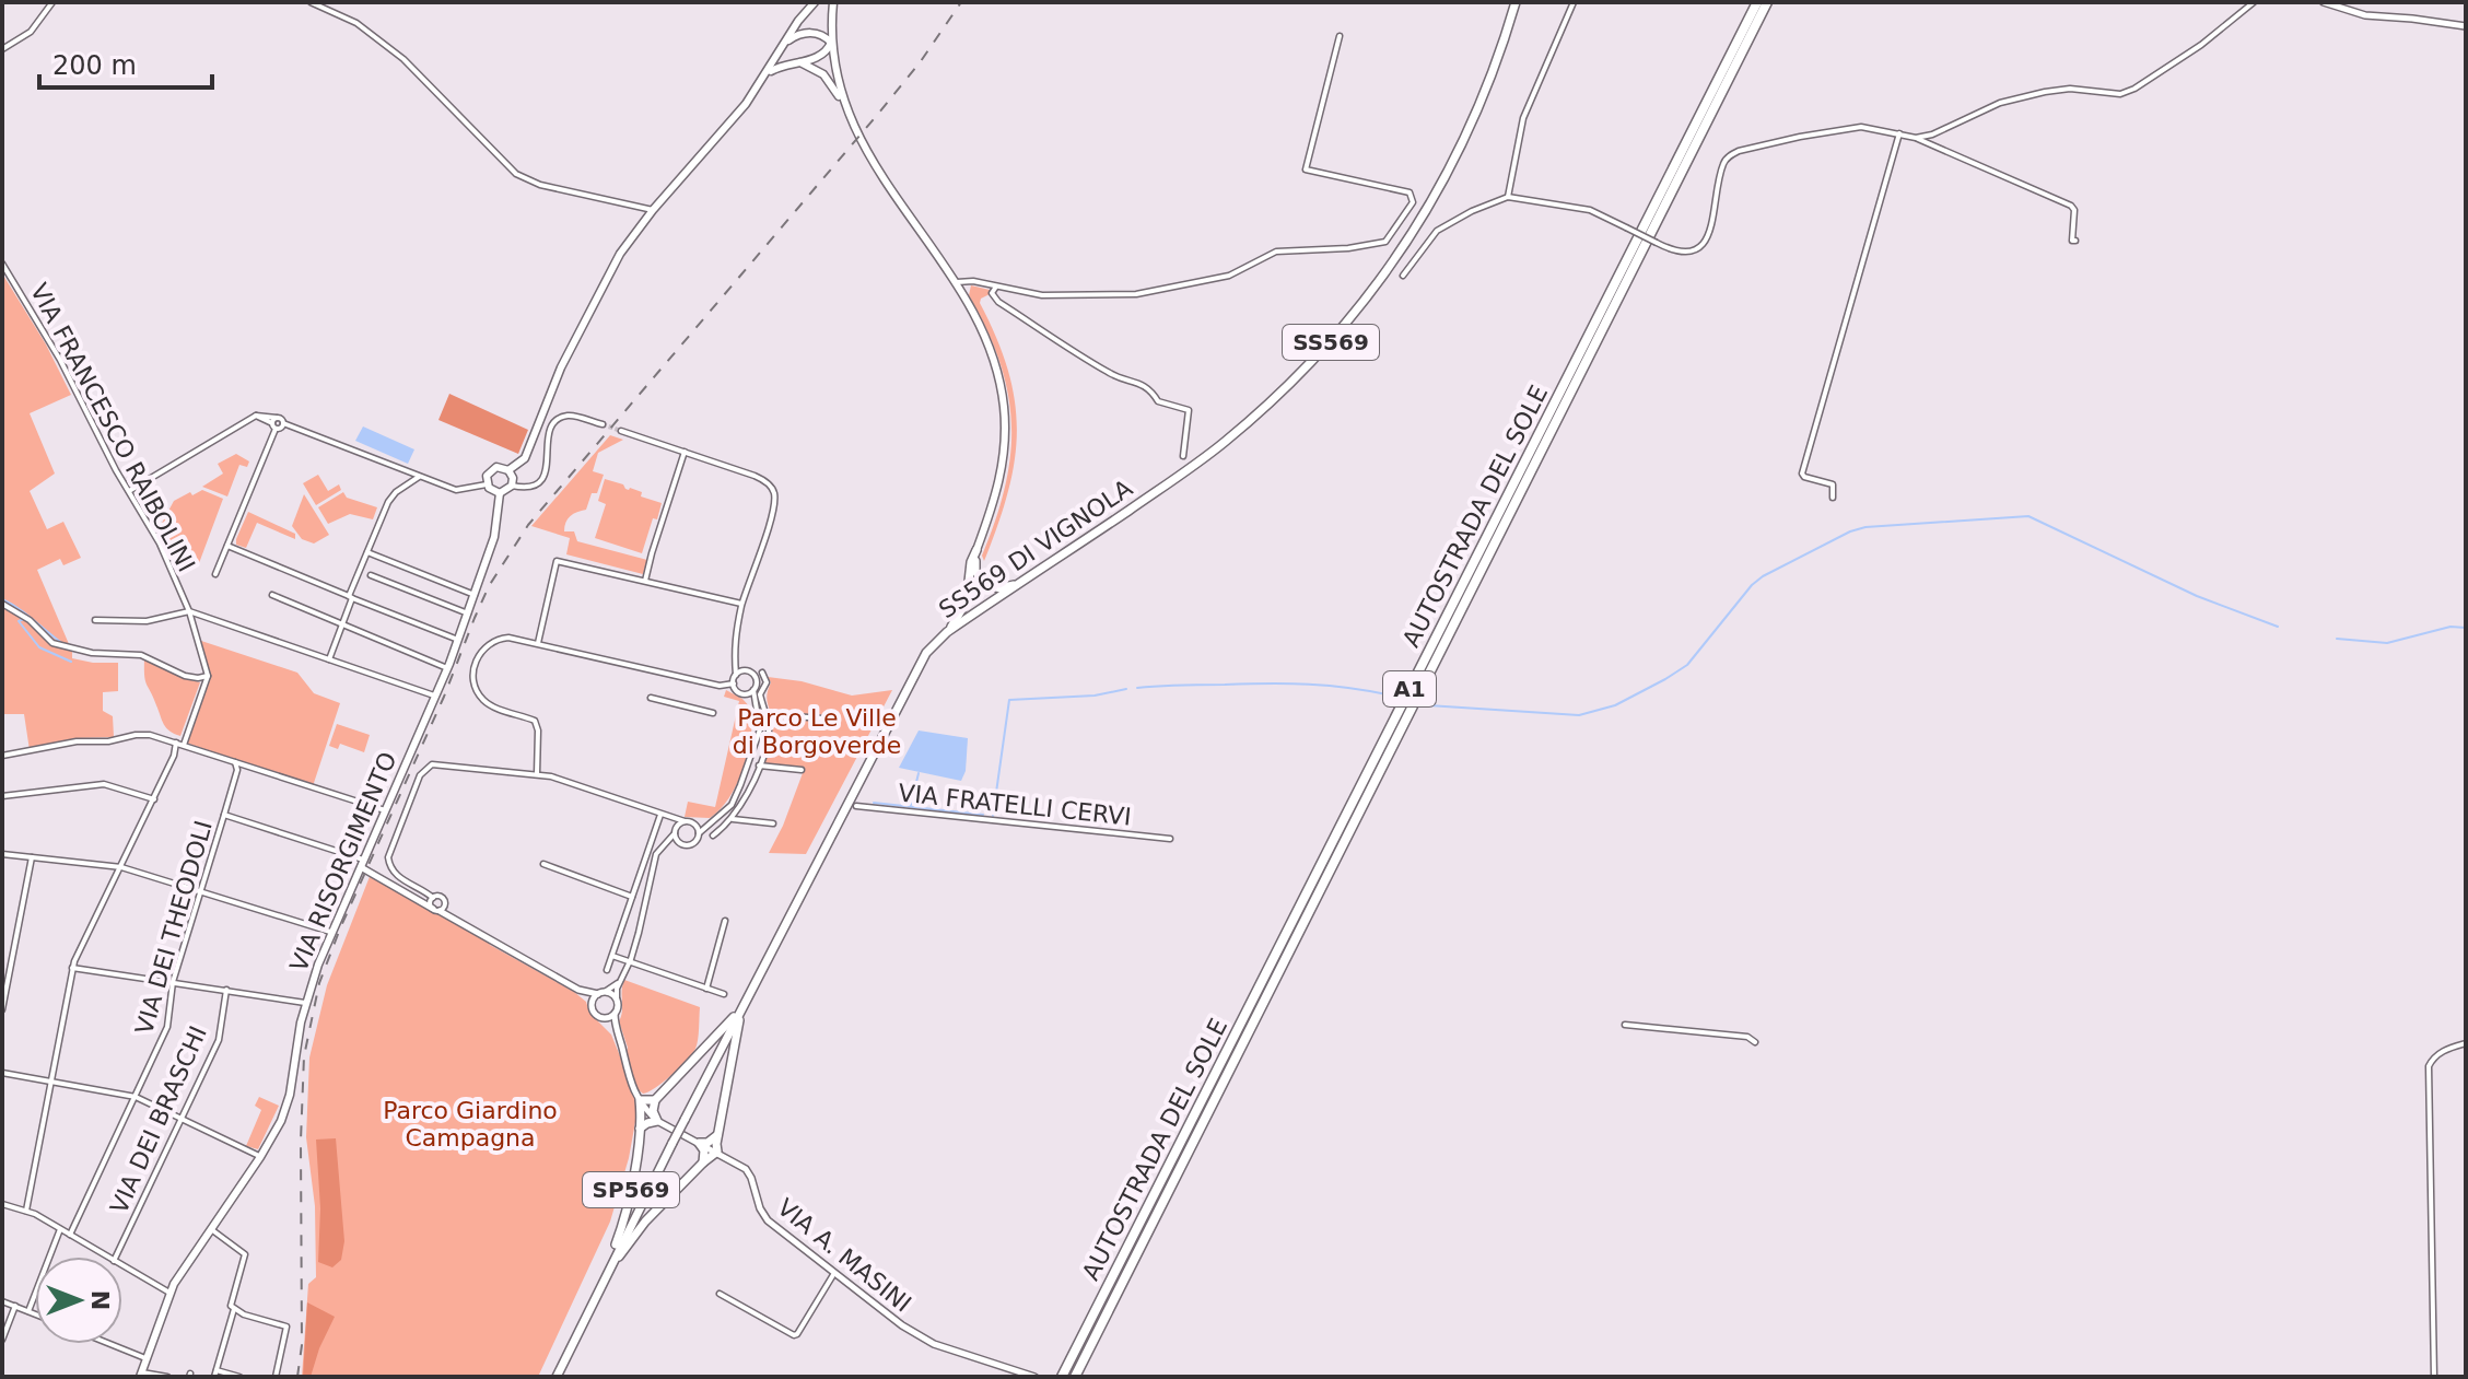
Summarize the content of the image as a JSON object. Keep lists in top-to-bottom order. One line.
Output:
{"streets":{"highway":["SS569","AUTOSTRADA DEL SOLE","SS569 DI VIGNOLA","A1","SP569"],"main road":["VIA RISORGIMENTO"],"street":["VIA FRANCESCO RAIBOLINI","VIA FRATELLI CERVI","VIA DEI THEODOLI","VIA DEI BRASCHI","VIA A. MASINI"]},"crossings":[["SS569","SS569 DI VIGNOLA"],["SS569 DI VIGNOLA","SP569"],["VIA RISORGIMENTO","VIA A. MASINI"],["SP569","VIA A. MASINI"]],"parks":["Parco Le Ville di Borgoverde","Parco Giardino Campagna"],"scale_bar":"200 m","north":"right"}
